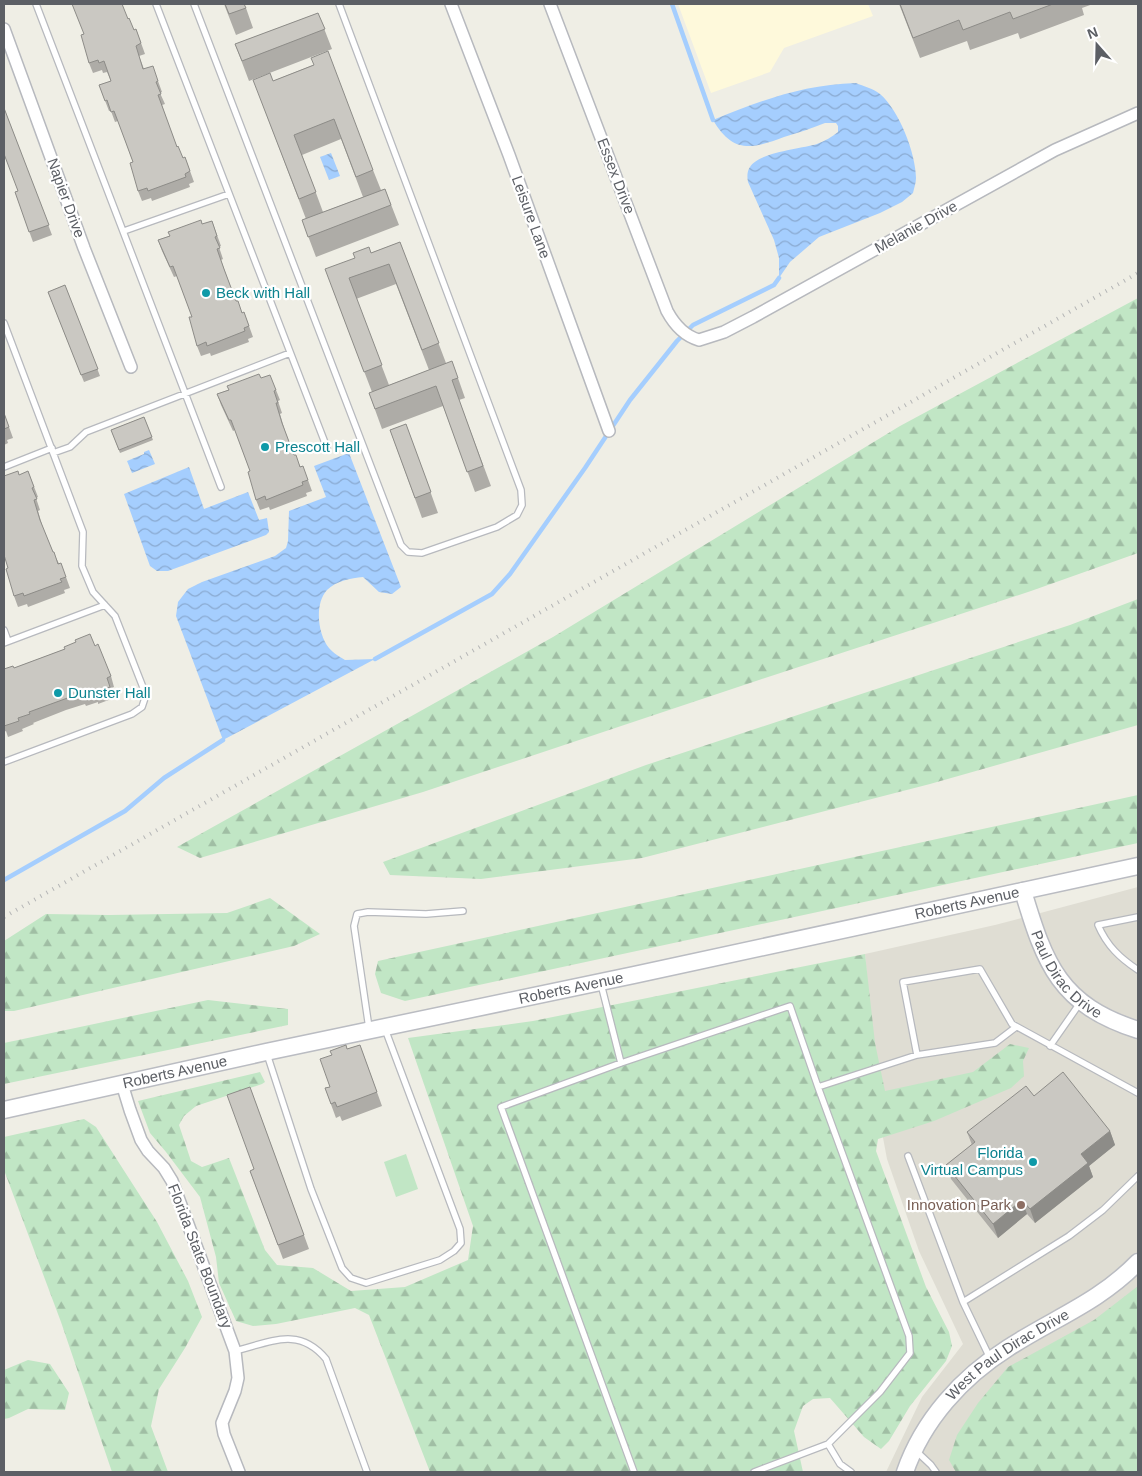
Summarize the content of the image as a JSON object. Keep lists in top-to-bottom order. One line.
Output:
{"streets":{"street":["Essex Drive","Napier Drive","Leisure Lane","Melanie Drive","Roberts Avenue","Paul Dirac Drive","Florida State Boundary","West Paul Dirac Drive"]},"crossings":[["Essex Drive","Melanie Drive"],["Roberts Avenue","Paul Dirac Drive"],["Roberts Avenue","Florida State Boundary"]],"places":["Beck with Hall","Prescott Hall","Dunster Hall","Florida Virtual Campus","Innovation Park"],"north":"top"}
